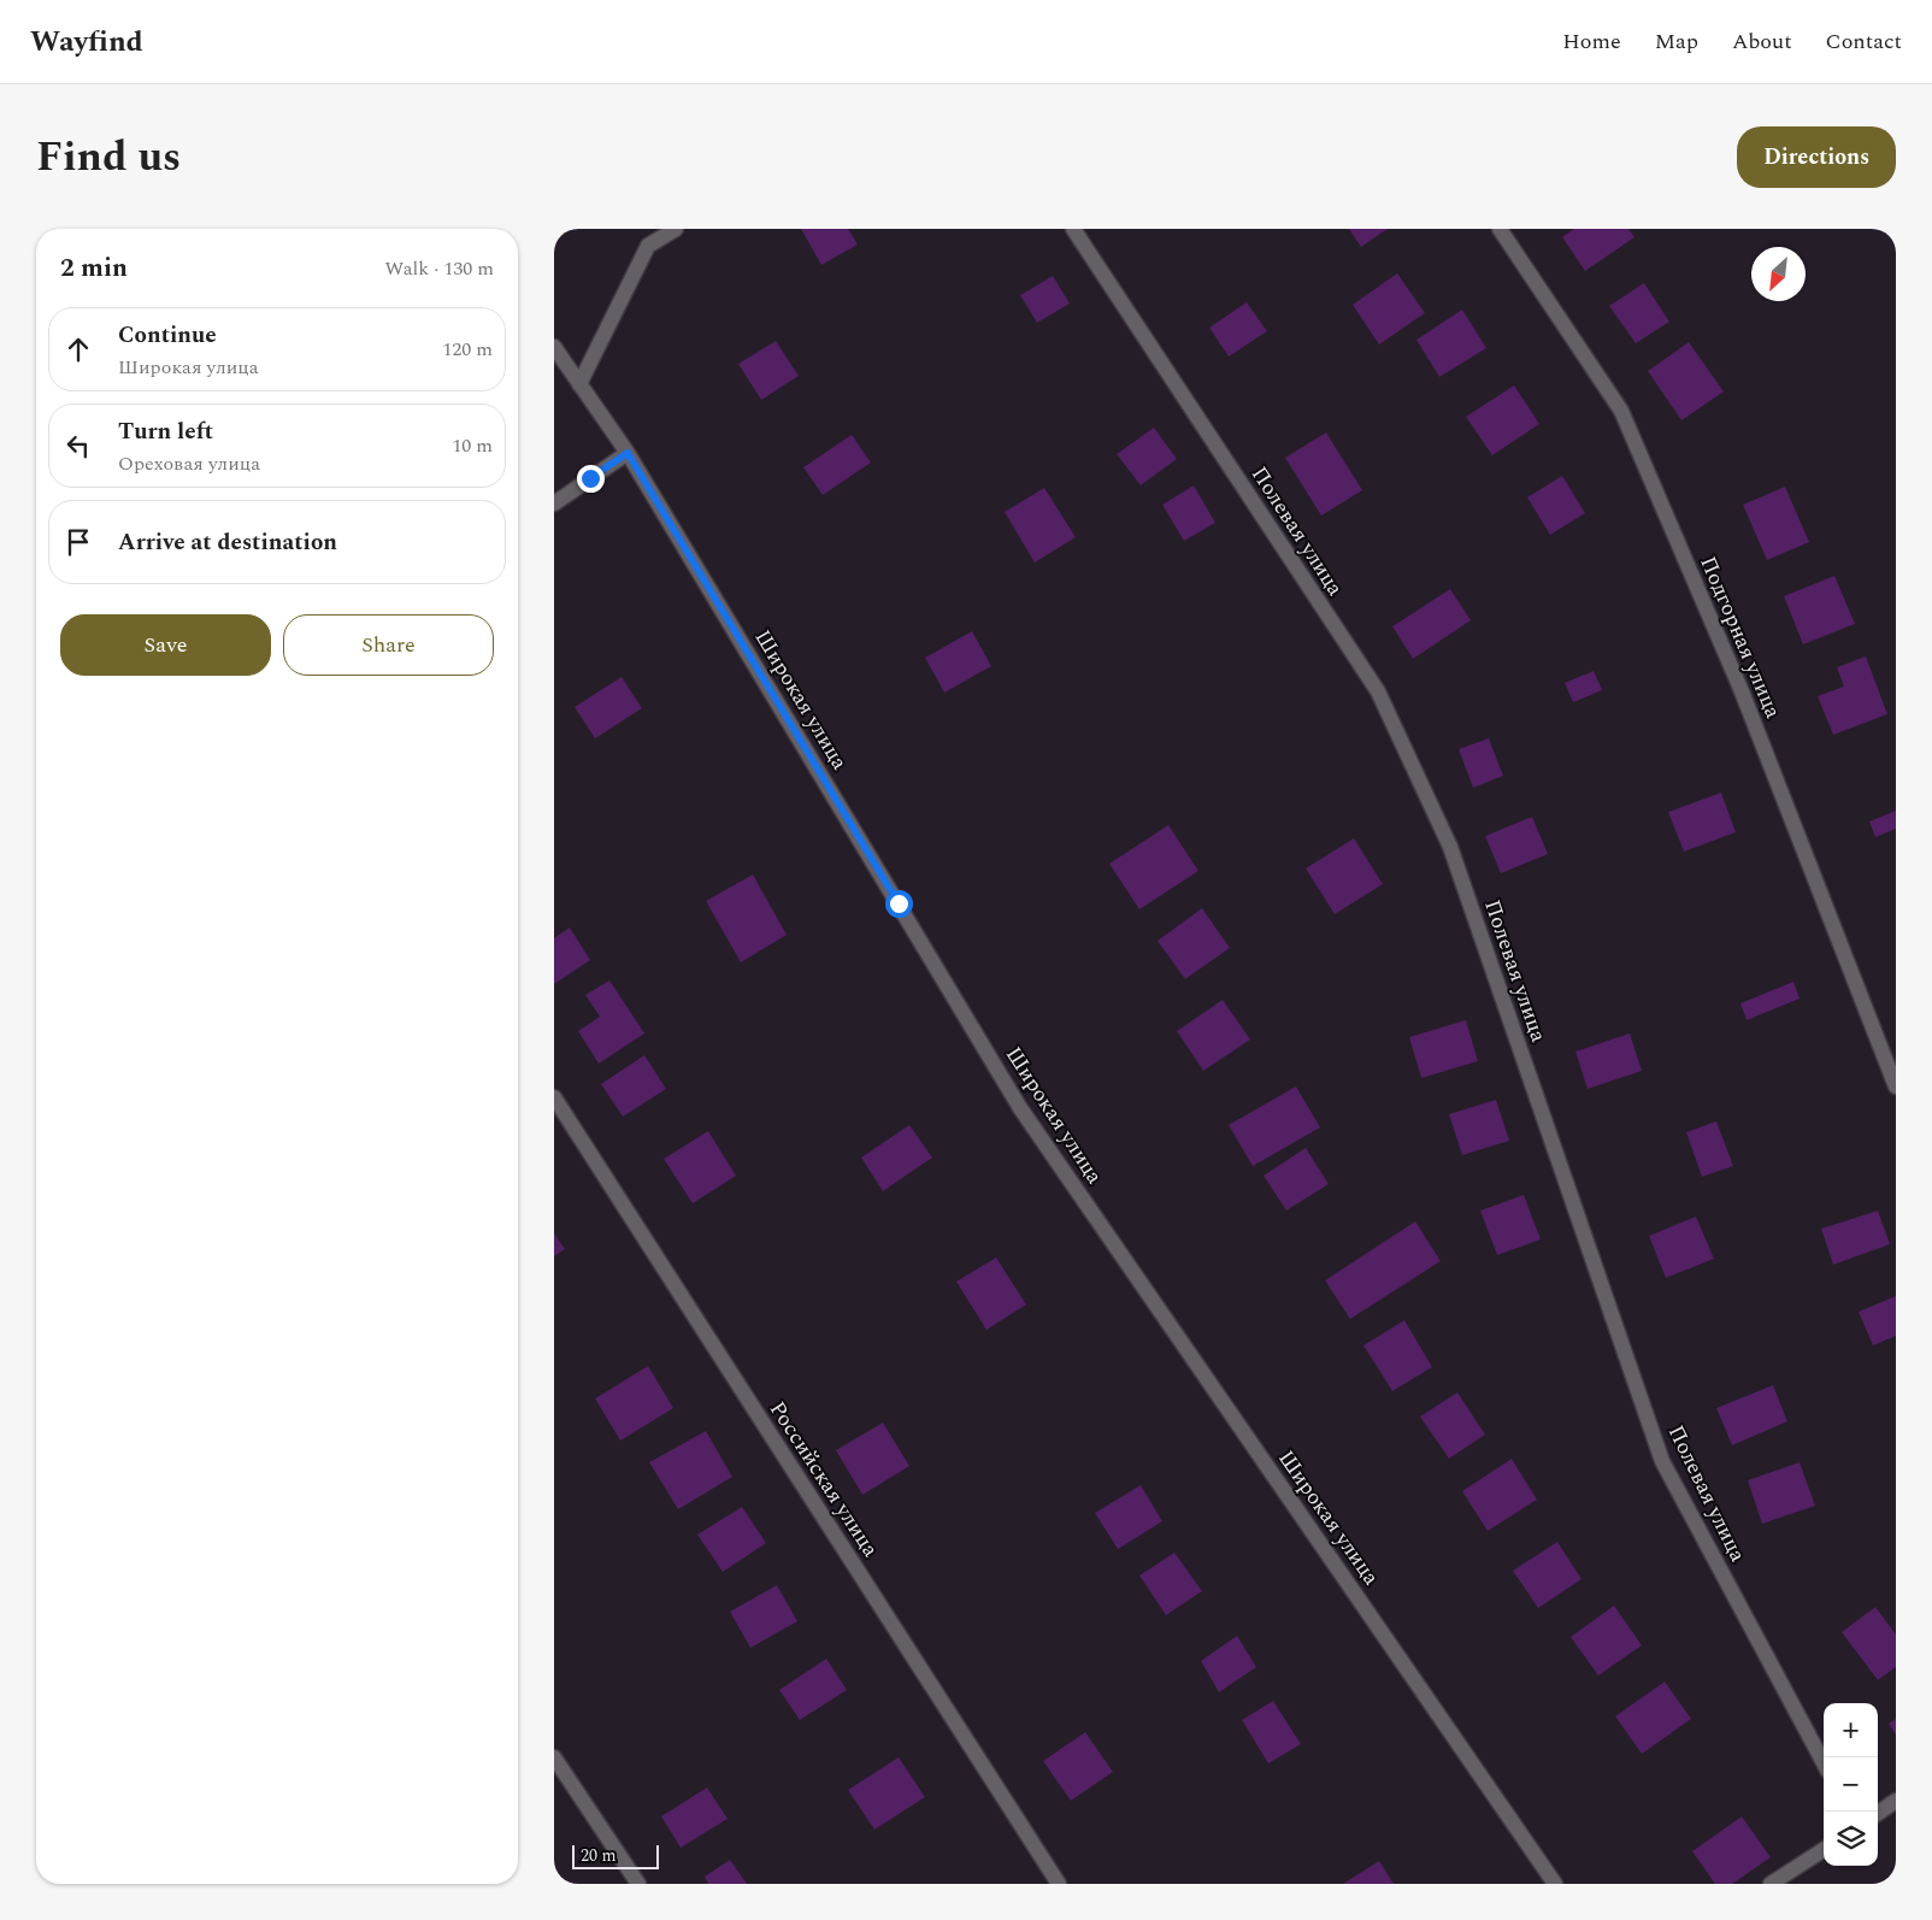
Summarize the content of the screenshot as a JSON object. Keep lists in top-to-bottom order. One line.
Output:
{"streets":{"street":["Полевая улица","Подгорная улица","Широкая улица","Российская улица"]},"scale_bar":"20 m","north":"bottom left","page":{"header":"Wayfind","nav":["Home","Map","About","Contact"],"title":"Find us","buttons":["Directions",["Save","Share"]],"heading":["2 min","Walk · 130 m"],"list":[["Continue","Широкая улица","120 m"],["Turn left","Ореховая улица","10 m"],"Arrive at destination"],"map_buttons":["+","−"],"scale":"20 m"}}
